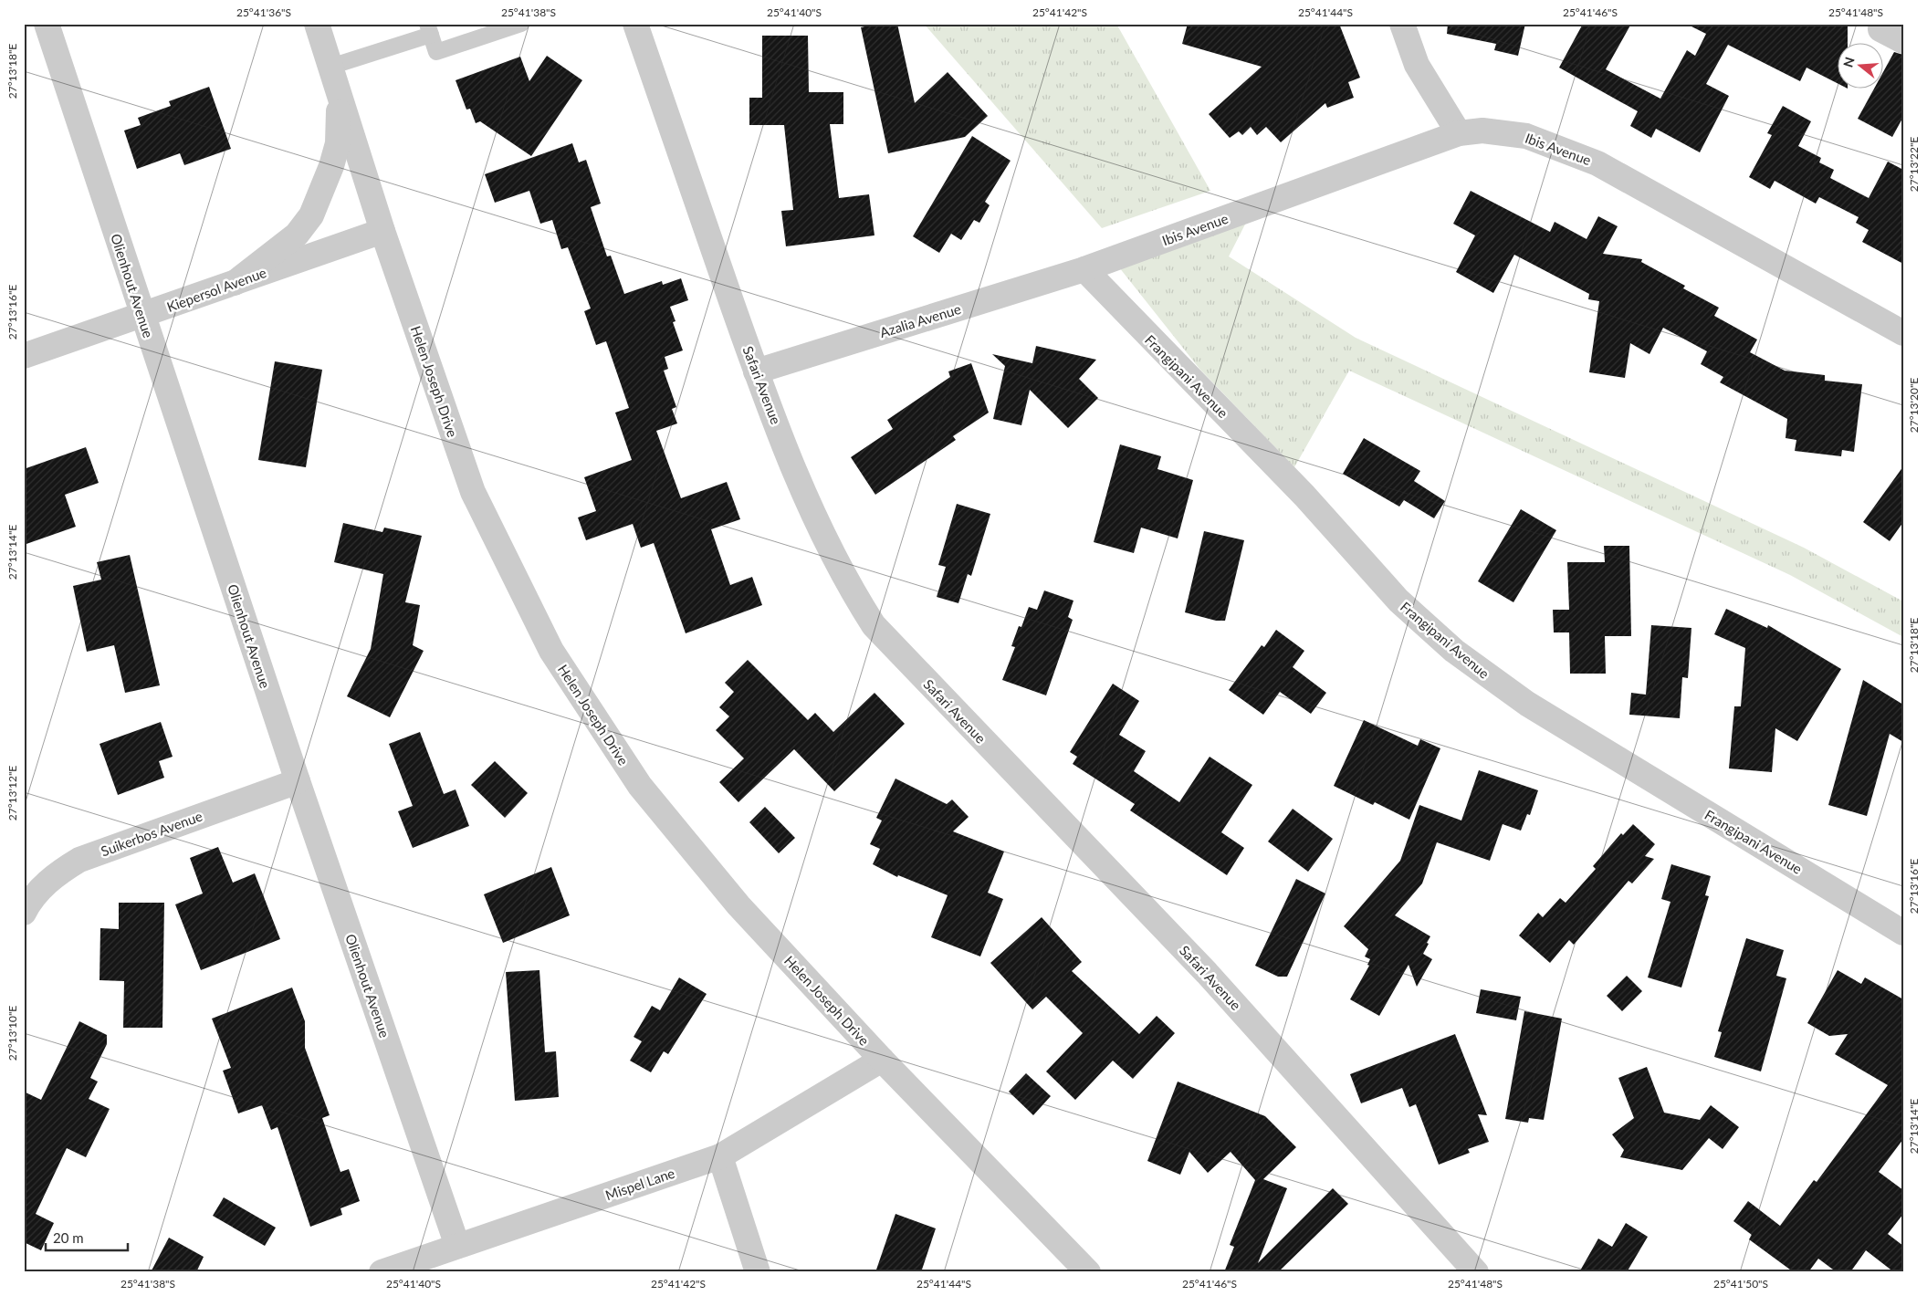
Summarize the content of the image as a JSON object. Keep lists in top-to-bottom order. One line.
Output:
{"streets":{"street":["Ibis Avenue","Olienhout Avenue","Kiepersol Avenue","Azalia Avenue","Frangipani Avenue","Helen Joseph Drive","Safari Avenue","Suikerbos Avenue","Mispel Lane"]},"crossings":[["Ibis Avenue","Azalia Avenue"],["Ibis Avenue","Frangipani Avenue"],["Olienhout Avenue","Kiepersol Avenue"],["Olienhout Avenue","Suikerbos Avenue"],["Olienhout Avenue","Mispel Lane"],["Kiepersol Avenue","Helen Joseph Drive"],["Azalia Avenue","Frangipani Avenue"],["Azalia Avenue","Safari Avenue"],["Helen Joseph Drive","Mispel Lane"]],"scale_bar":"20 m","north":"left","coordinates":["25°41'36\"S","25°41'38\"S","25°41'40\"S","25°41'42\"S","25°41'44\"S","25°41'46\"S","25°41'48\"S","27°13'18\"E","27°13'22\"E","27°13'16\"E","27°13'20\"E","27°13'14\"E","27°13'12\"E","27°13'10\"E","25°41'50\"S"]}
